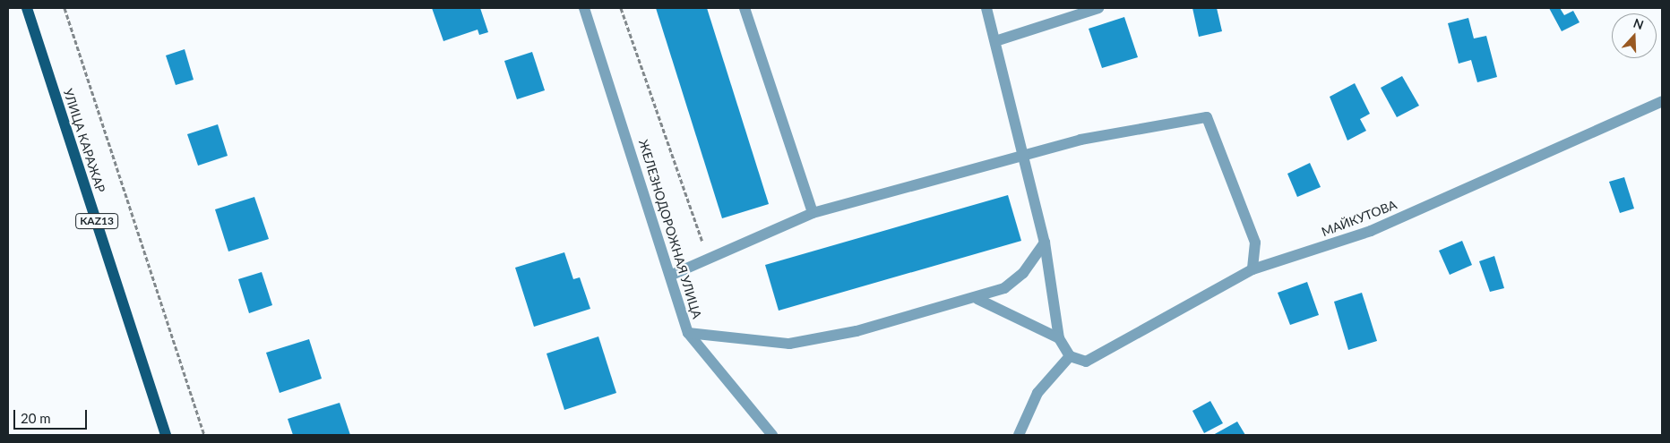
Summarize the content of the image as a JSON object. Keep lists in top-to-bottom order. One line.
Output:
{"streets":{"main road":["УЛИЦА КАРАЖАР","KAZ13"],"street":["МАЙКУТОВА","ЖЕЛЕЗНОДОРОЖНАЯ УЛИЦА"]},"scale_bar":"20 m","north":"top"}
